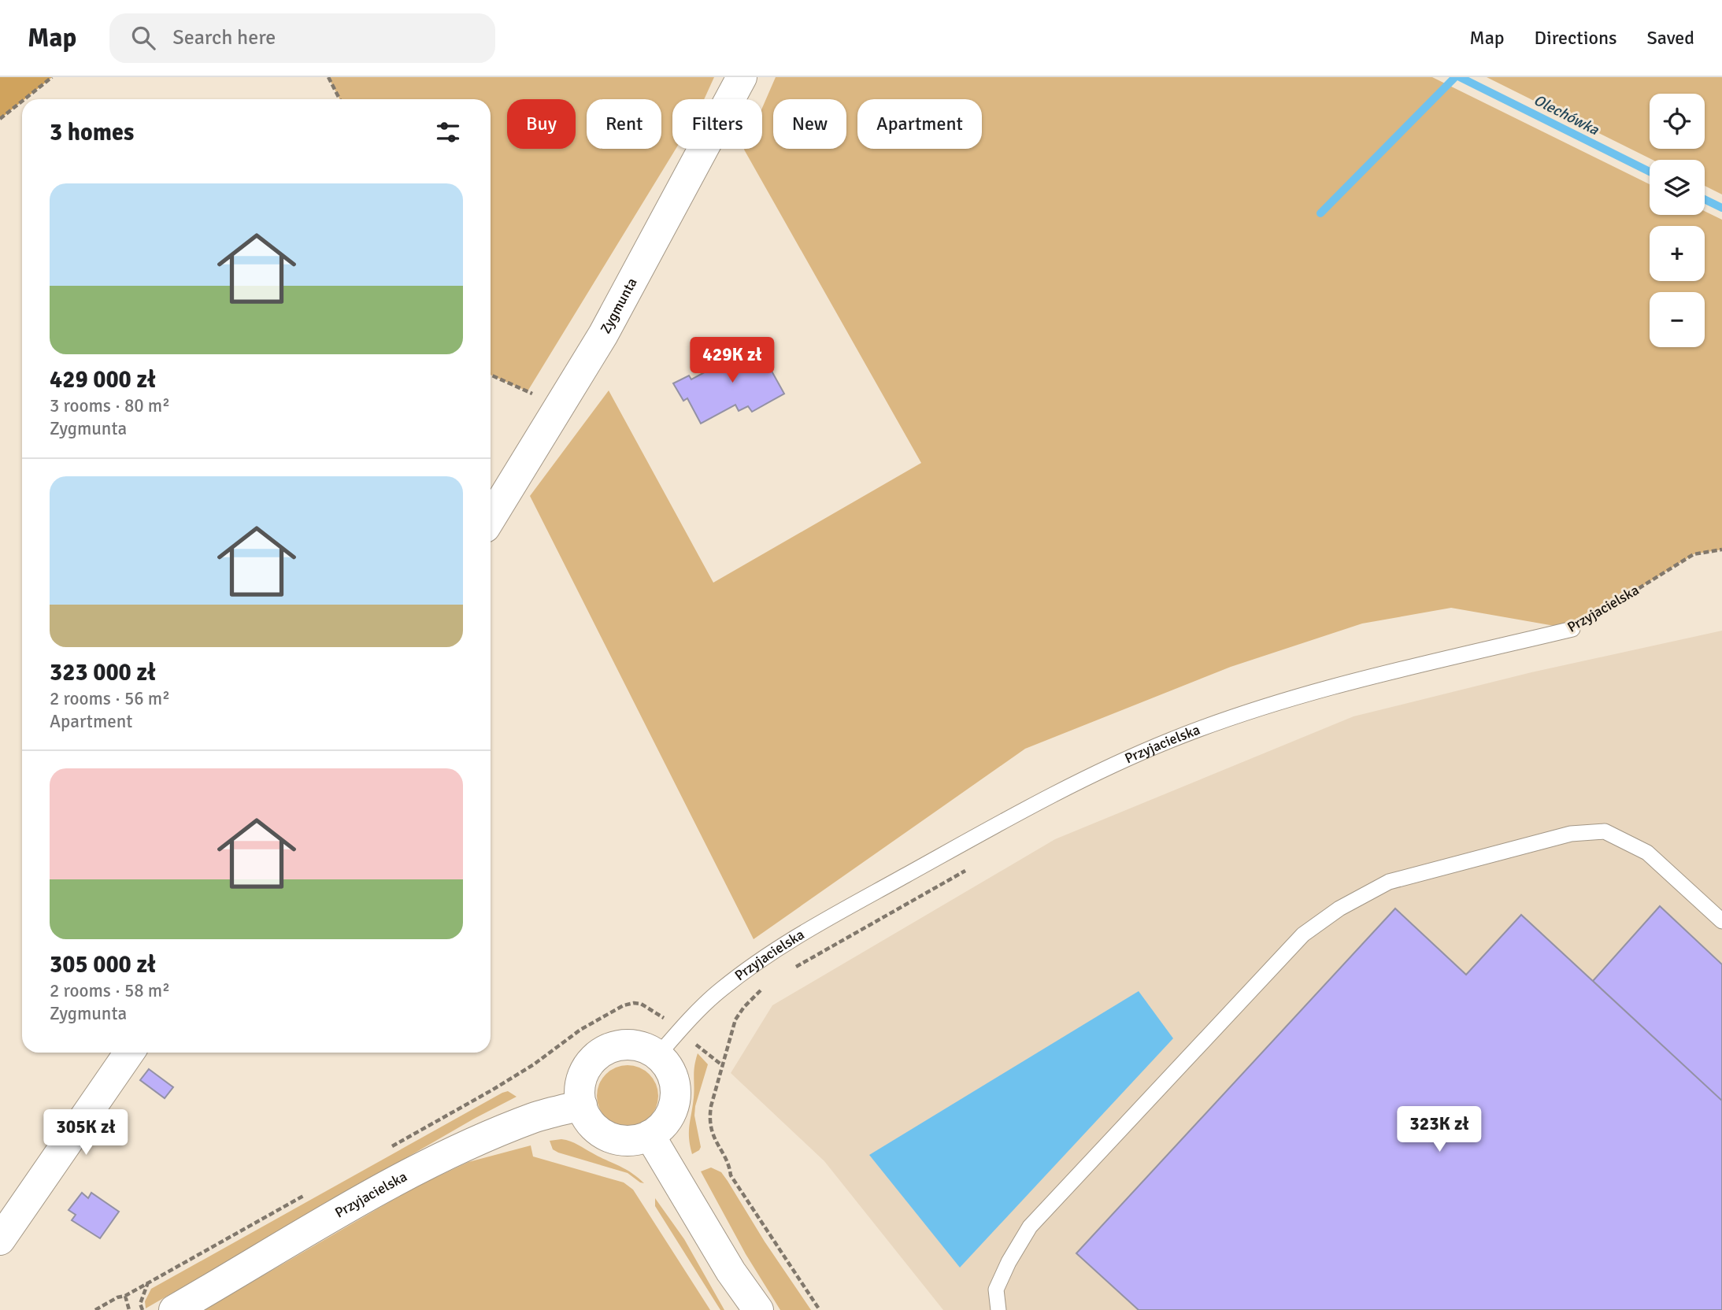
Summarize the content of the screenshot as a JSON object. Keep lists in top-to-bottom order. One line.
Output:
{"streets":{"street":["Zygmunta","Przyjacielska"]},"water":["Olechówka"],"page":{"header":"Map","search":"Search here","nav":["Map","Directions","Saved"],"map_buttons":["+","−"],"chip":["Buy","Rent","Filters","New","Apartment"],"heading":"3 homes","list":[{"name":"429 000 zł","note":"3 rooms · 80 m² · Zygmunta"},{"name":"323 000 zł","note":"2 rooms · 56 m² · Apartment"},{"name":"305 000 zł","note":"2 rooms · 58 m² · Zygmunta"}],"price":["429K zł","323K zł","305K zł"]}}
